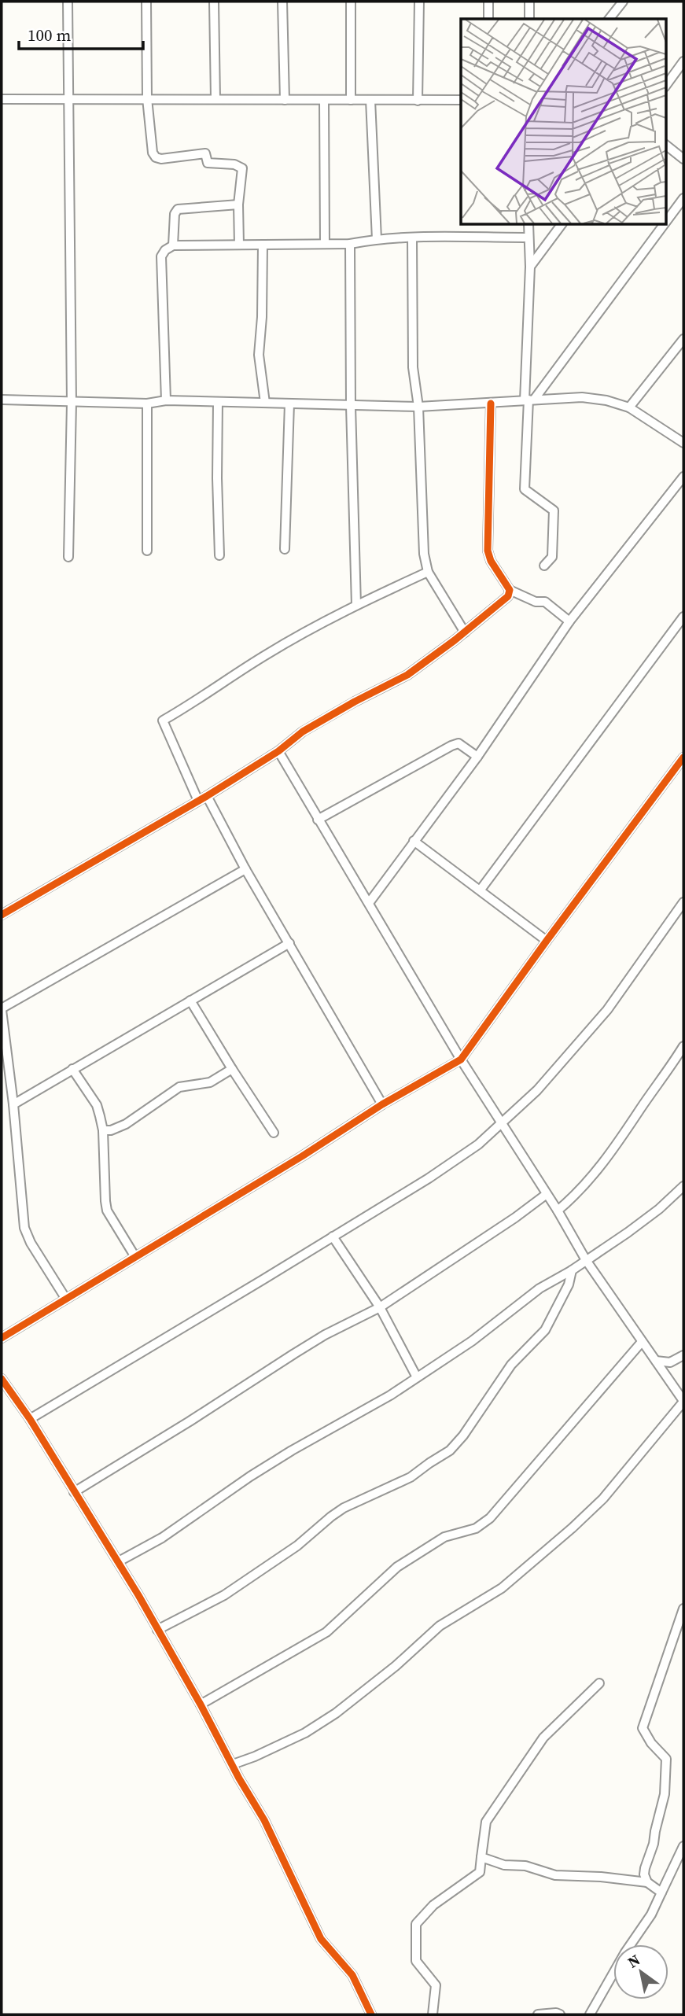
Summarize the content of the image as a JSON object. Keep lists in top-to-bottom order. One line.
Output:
{"scale_bar":"100 m","north":"top left"}
